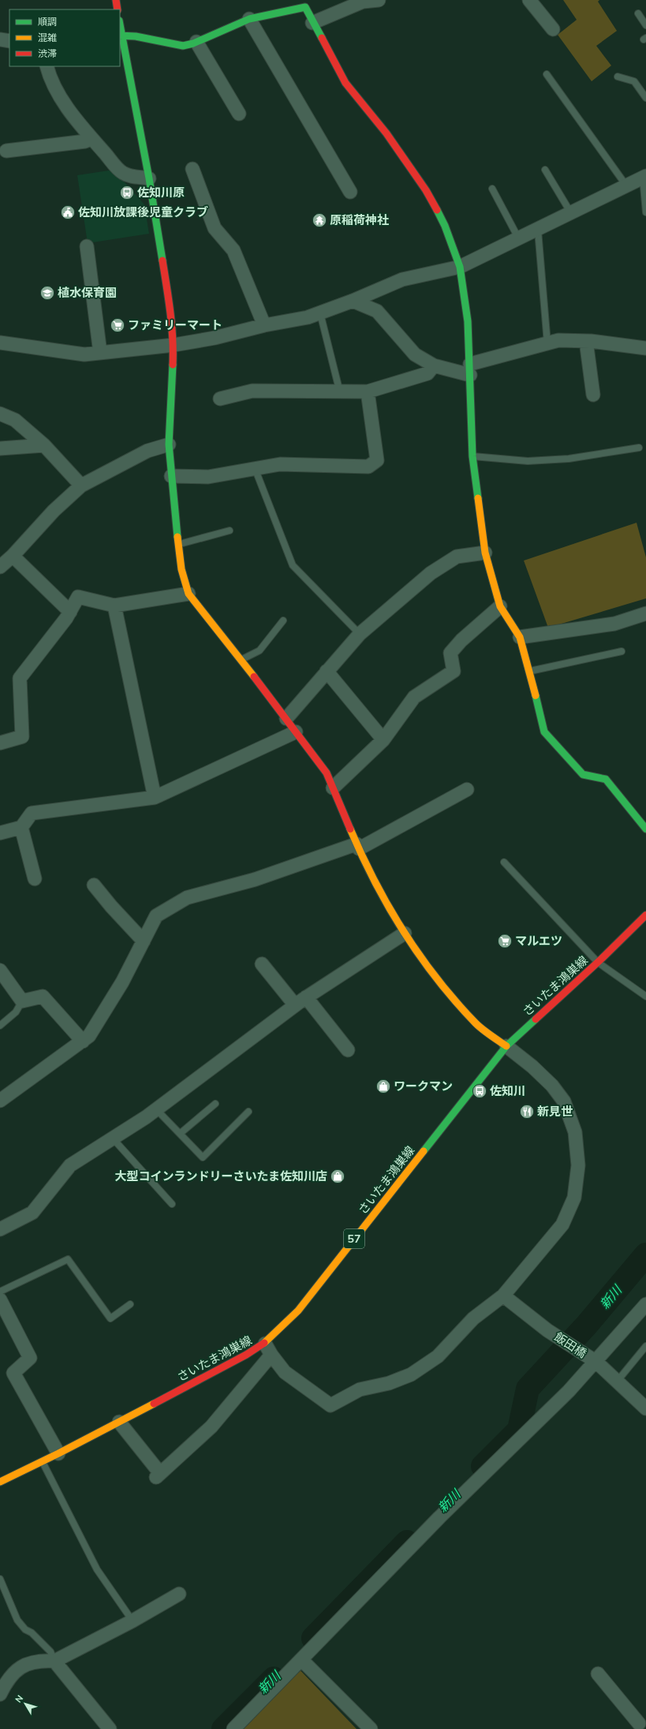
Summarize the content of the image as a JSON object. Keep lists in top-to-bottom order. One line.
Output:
{"streets":{"street":["さいたま鴻巣線","57","飯田橋"]},"water":["新川"],"places":{"bus stop":["佐知川原","佐知川"],"public building":["佐知川放課後児童クラブ"],"temple":["原稲荷神社"],"school or university":["植水保育園"],"supermarket":["ファミリーマート","マルエツ"],"shop":["ワークマン","大型コインランドリーさいたま佐知川店"],"restaurant":["新見世"]},"legend":["順調","混雑","渋滞"],"north":"top left"}
